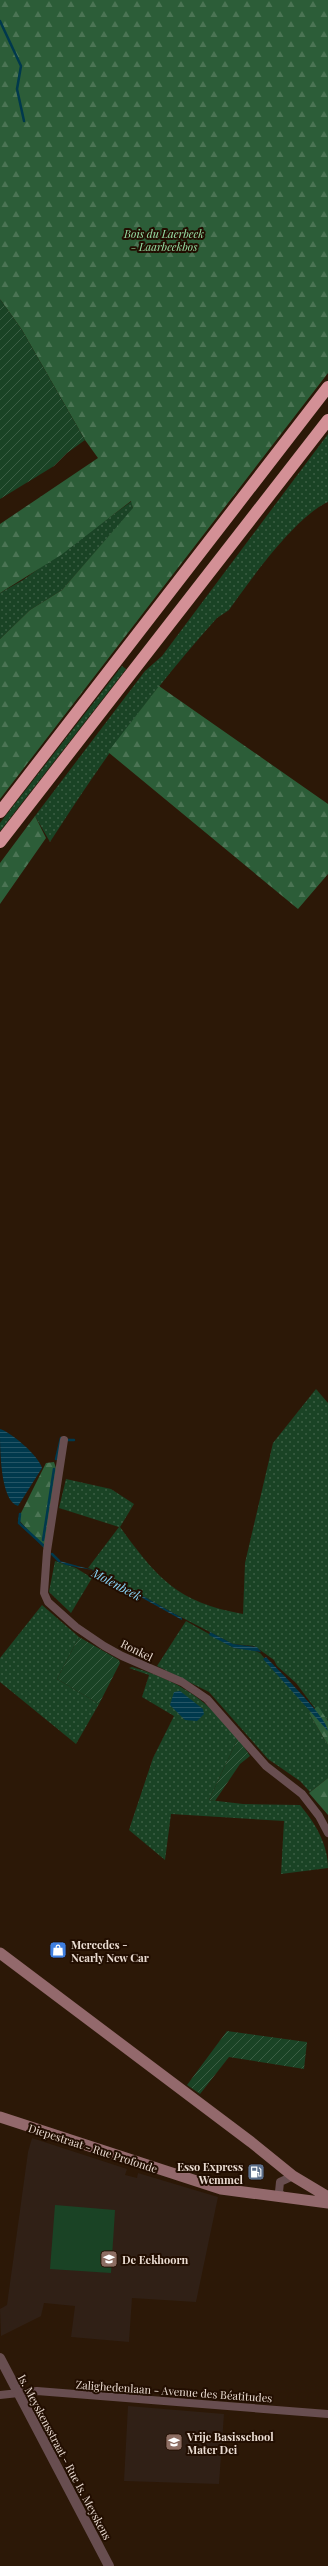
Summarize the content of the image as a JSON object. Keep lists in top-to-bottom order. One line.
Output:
{"streets":{"main road":["Diepestraat - Rue Profonde"],"street":["Ronkel","Zalighedenlaan - Avenue des Béatitudes","Is. Meyskensstraat - Rue Is. Meyskens"]},"crossings":[["Zalighedenlaan - Avenue des Béatitudes","Is. Meyskensstraat - Rue Is. Meyskens"]],"water":["Molenbeek"],"parks":["Bois du Laerbeek - Laarbeekbos"],"places":{"shop":["Mercedes - Nearly New Car"],"fuel station":["Esso Express Wemmel"],"school or university":["De Eekhoorn","Vrije Basisschool Mater Dei"]}}
